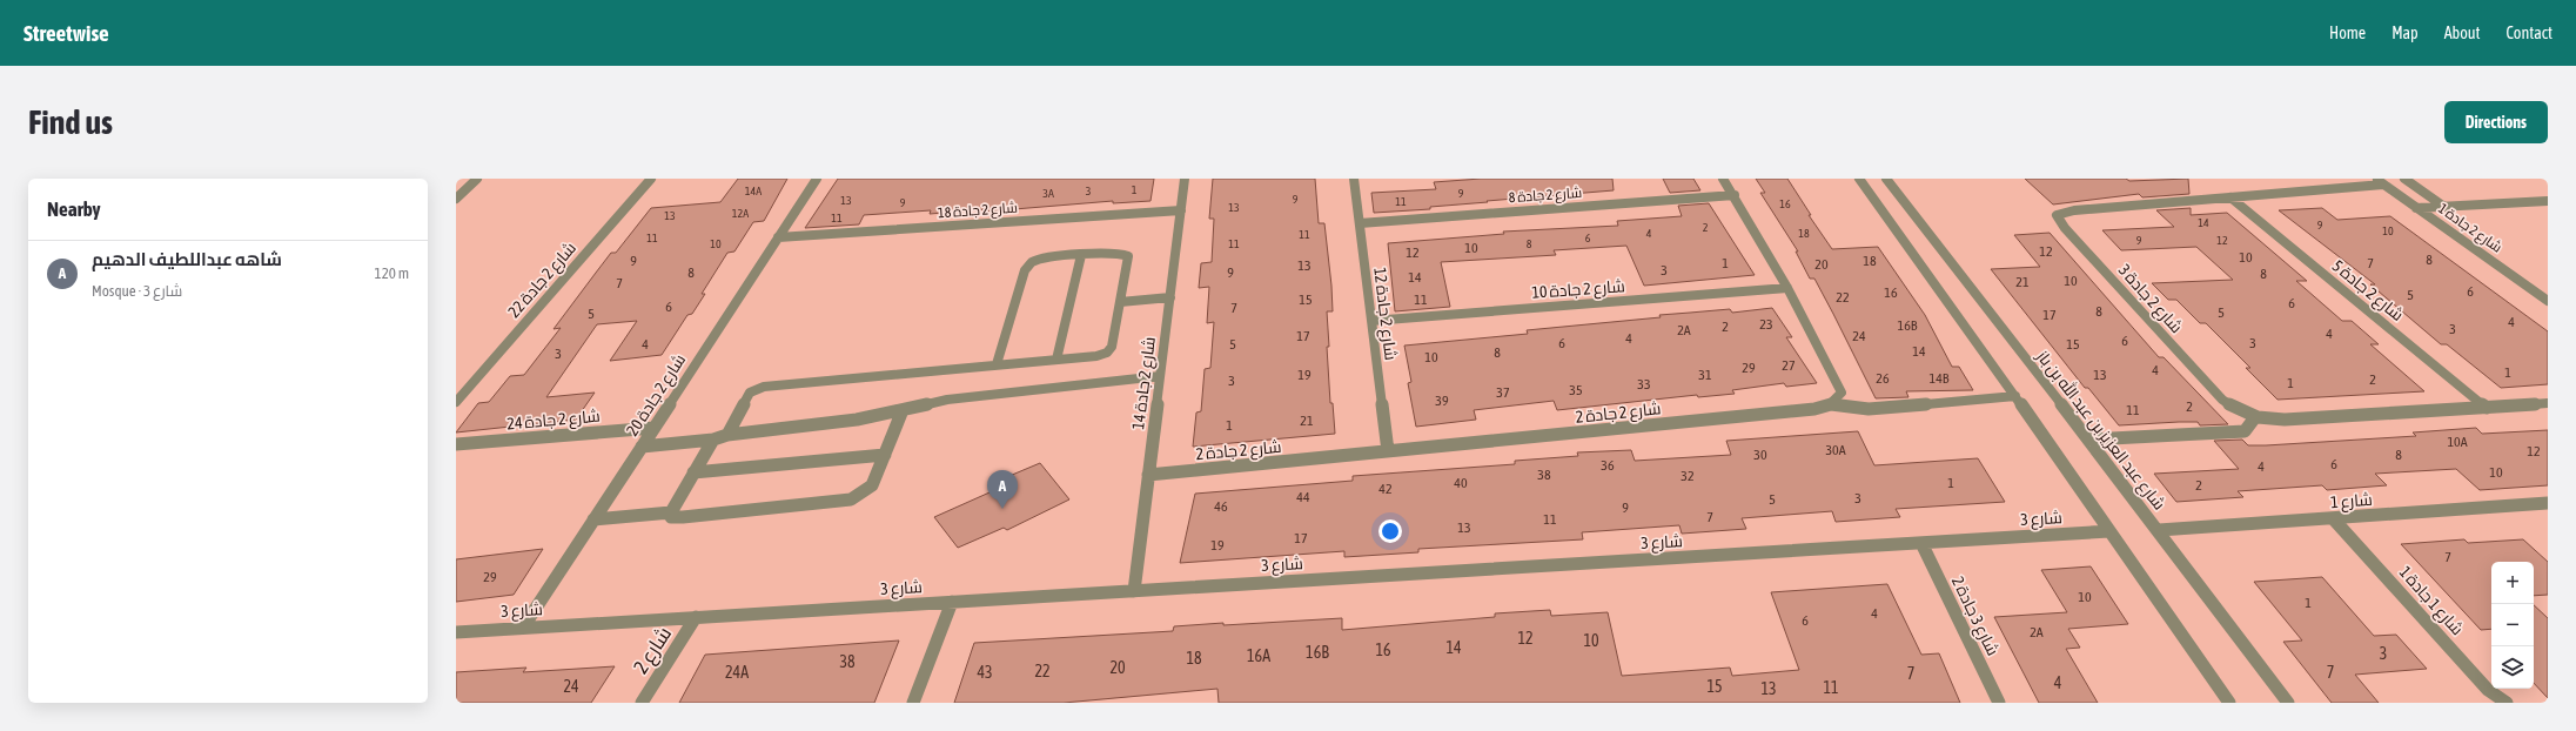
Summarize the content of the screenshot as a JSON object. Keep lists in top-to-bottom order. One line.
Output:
{"streets":{"street":["شارع 2 جادة 8","شارع 2 جادة 18","شارع 2 جادة 1","شارع 2 جادة 22","شارع 2 جادة 10","شارع 2 جادة 5","شارع 2 جادة 3","شارع 2 جادة 12","شارع 2 جادة 14","شارع 2 جادة 20","شارع 2 جادة 2","شارع 2 جادة 24","شارع عبد العزيز بن عبد الله بن باز","شارع 1","شارع 3","شارع 1 جادة 1","شارع 3 جادة 2","شارع 2"]},"crossings":[["شارع 2 جادة 8","شارع 2 جادة 12"],["شارع 2 جادة 18","شارع 2 جادة 14"],["شارع 2 جادة 18","شارع 2 جادة 20"],["شارع 2 جادة 1","شارع 2 جادة 3"],["شارع 2 جادة 10","شارع 2 جادة 12"],["شارع 2 جادة 5","شارع 2 جادة 3"],["شارع 2 جادة 12","شارع 2 جادة 2"],["شارع 2 جادة 14","شارع 2 جادة 2"],["شارع 2 جادة 14","شارع 3"],["شارع 2 جادة 20","شارع 2 جادة 24"],["شارع 2 جادة 20","شارع 3"],["شارع عبد العزيز بن عبد الله بن باز","شارع 1"],["شارع 1","شارع 1 جادة 1"],["شارع 3","شارع 3 جادة 2"],["شارع 3","شارع 2"]],"house_numbers":["1","14A","3","3A","9","9","13","11","9","16","13","12A","13","11","14","9","2","10","4","18","11","11","6","9","12","10","11","8","10","12","12","10","8","9","18","1","7","20","13","3","8","9","8","14","10","21","7","6","16","5","22","15","11","6","6","7","8","5","5","17","4","23","16B","2","3","2A","4","17","24","4","6","6","3","4","5","15","14","8","3","10","27","29","4","1","19","31","13","26","14B","2","3","1","33","35","37","39","2","11","21","1","10A","30A","12","30","8","6","36","4","10","38","32","40","1","2","42","44","3","5","46","9","7","11","13","17","19","7","29","10","1","4","6","2A","12","10","14","16","16B","3","16A","18","38","20","22","24A","43","7","7","4","24","15","11","13"],"page":{"header":"Streetwise","nav":["Home","Map","About","Contact"],"buttons":"Directions","title":"Find us","heading":"Nearby","list":[{"mark":"A","name":"شاهه عبداللطيف الدهيم","note":"Mosque · شارع 3","value":"120 m"}],"pins":"A","map_buttons":["+","−"]}}
